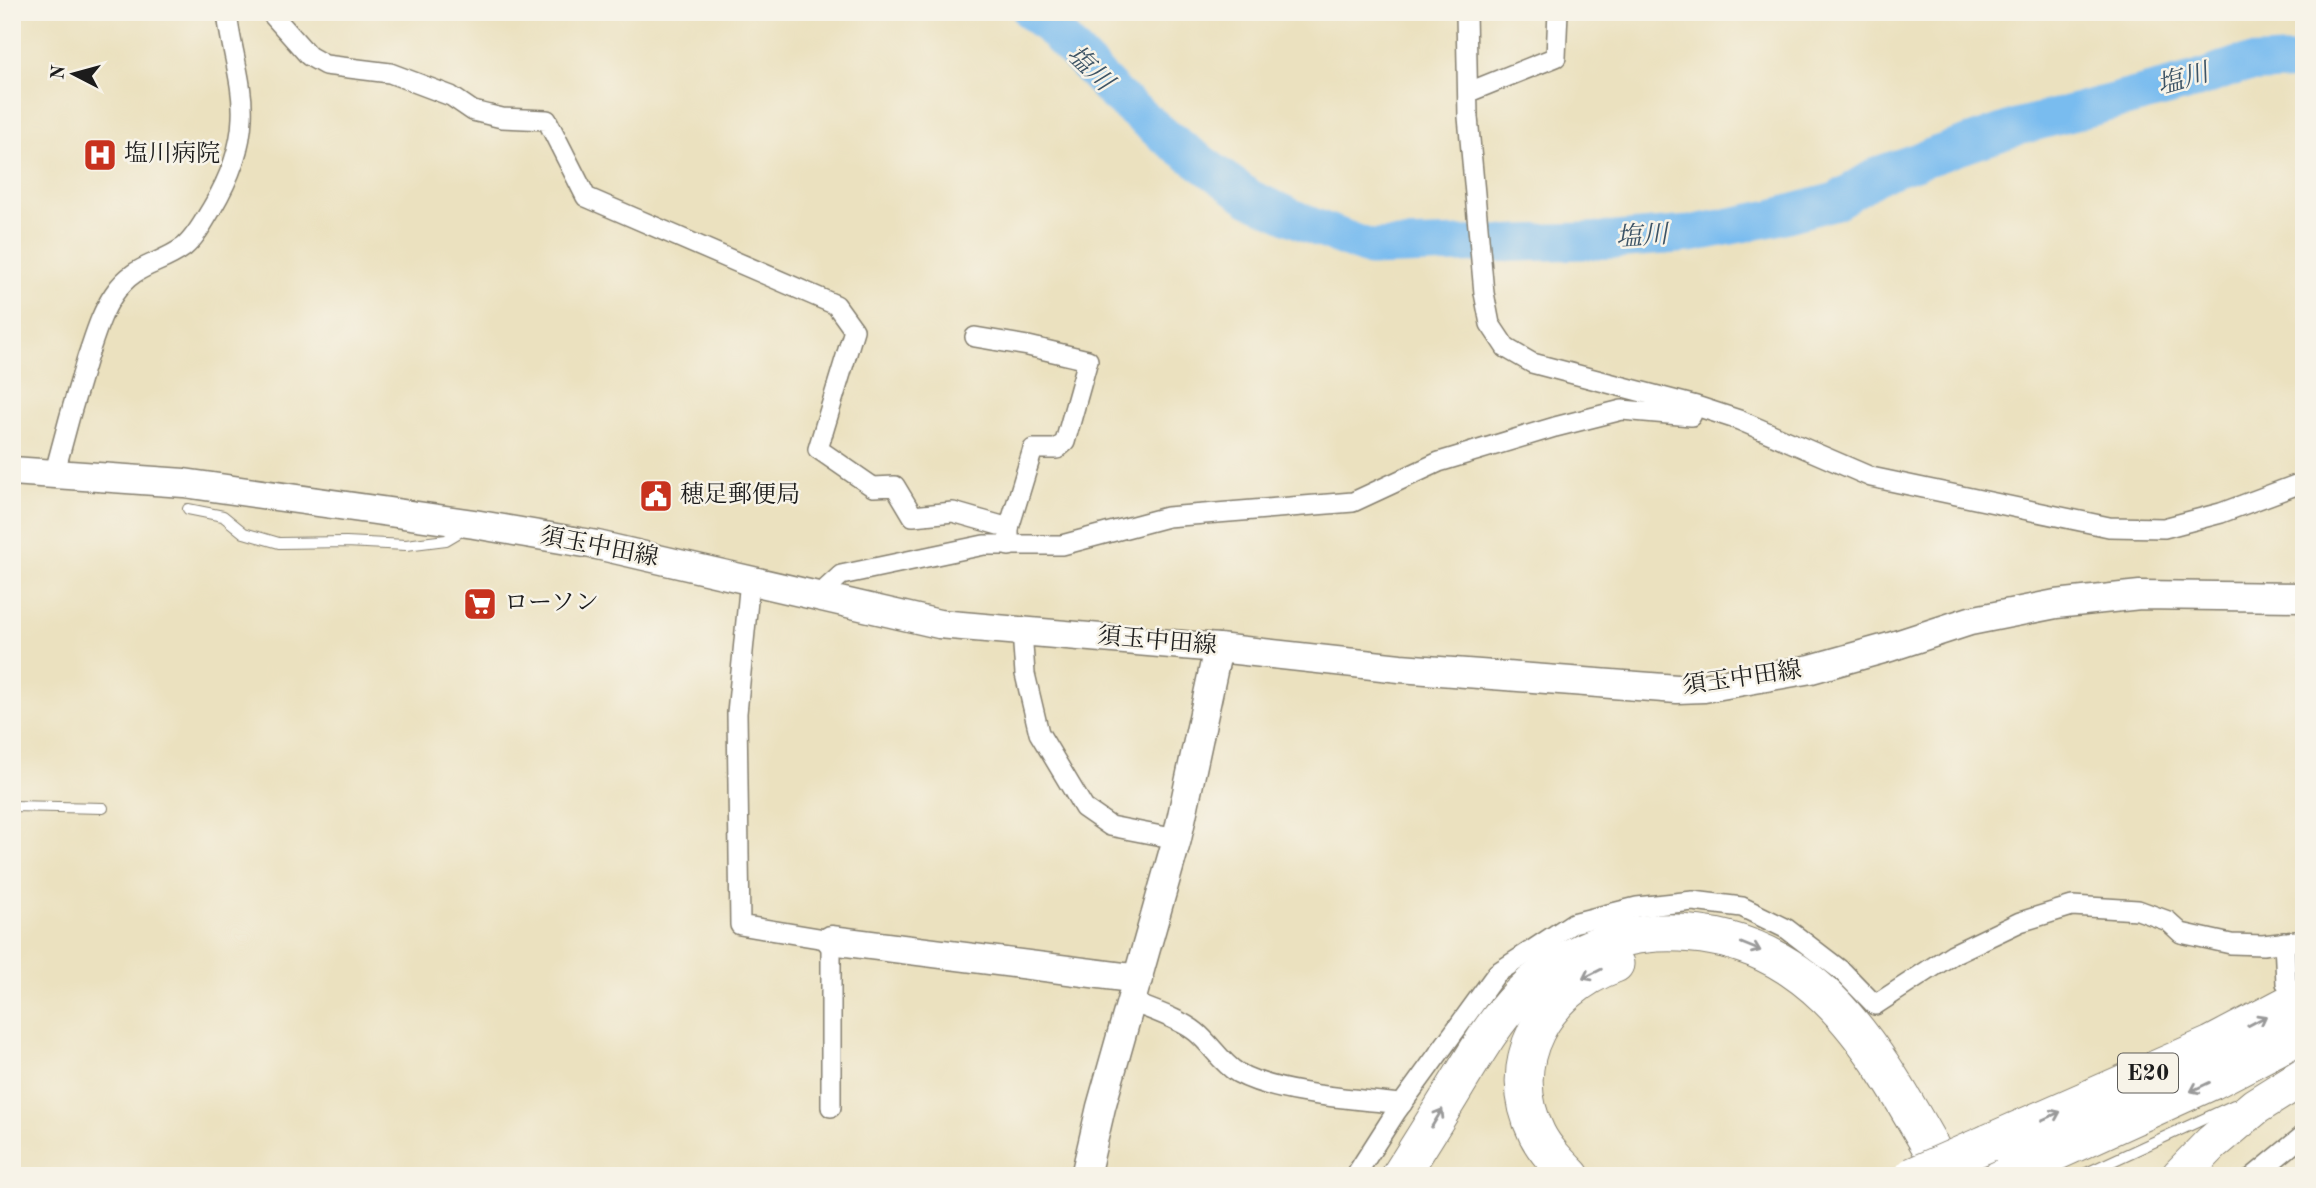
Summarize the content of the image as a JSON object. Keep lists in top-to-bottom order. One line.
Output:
{"streets":{"highway":["E20"],"main road":["須玉中田線"]},"water":["塩川"],"places":{"hospital":["塩川病院"],"public building":["穂足郵便局"],"supermarket":["ローソン"]},"north":"left"}
